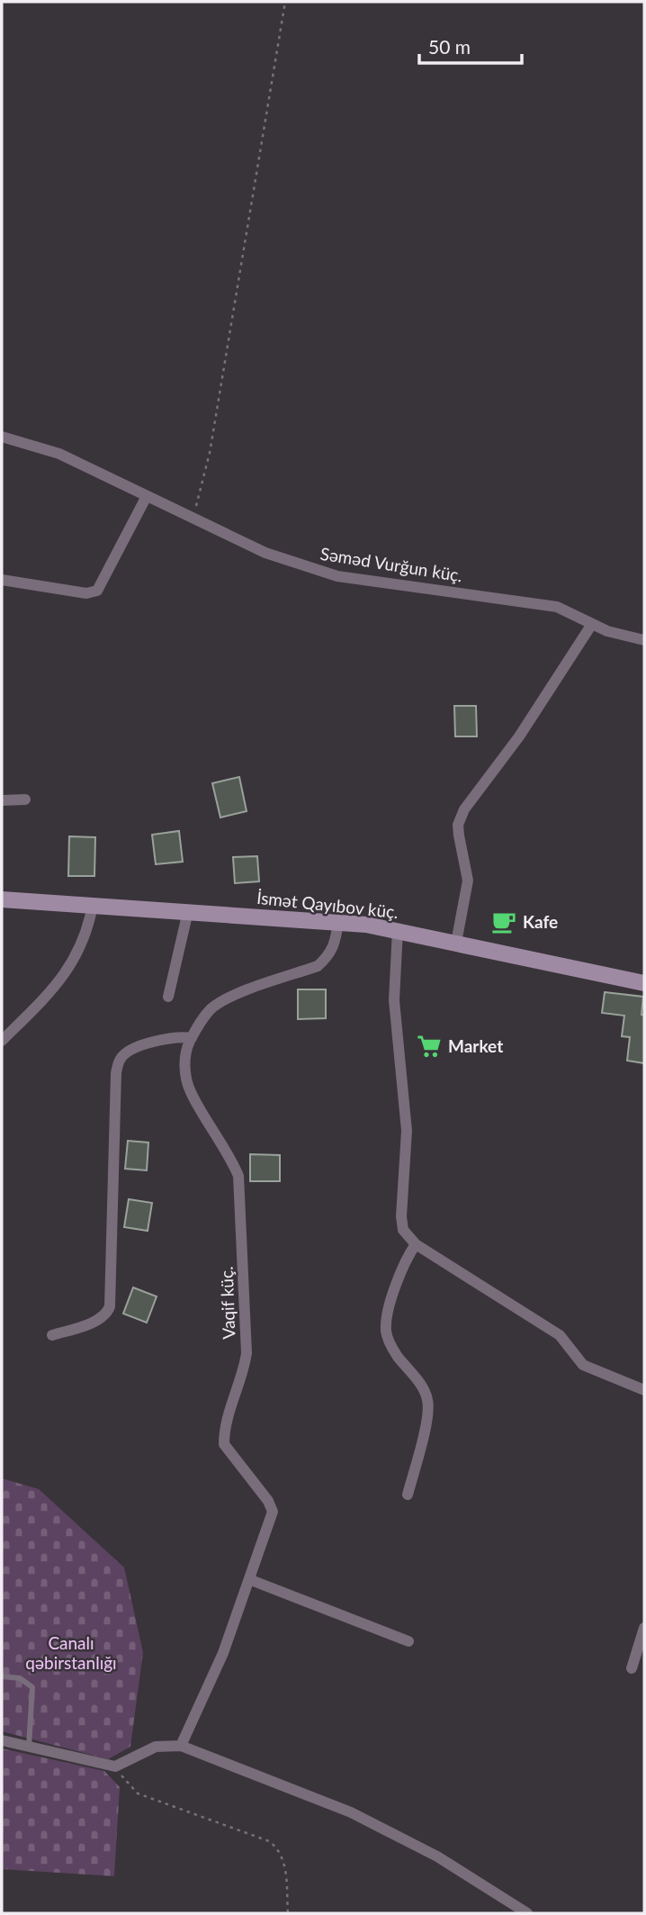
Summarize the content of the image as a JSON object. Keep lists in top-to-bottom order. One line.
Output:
{"streets":{"street":["Səməd Vurğun küç.","İsmət Qayıbov küç.","Vaqif küç."]},"crossings":[["İsmət Qayıbov küç.","Vaqif küç."]],"parks":["Canalı qəbirstanlığı"],"places":{"cafe":["Kafe"],"supermarket":["Market"]},"scale_bar":"50 m"}
